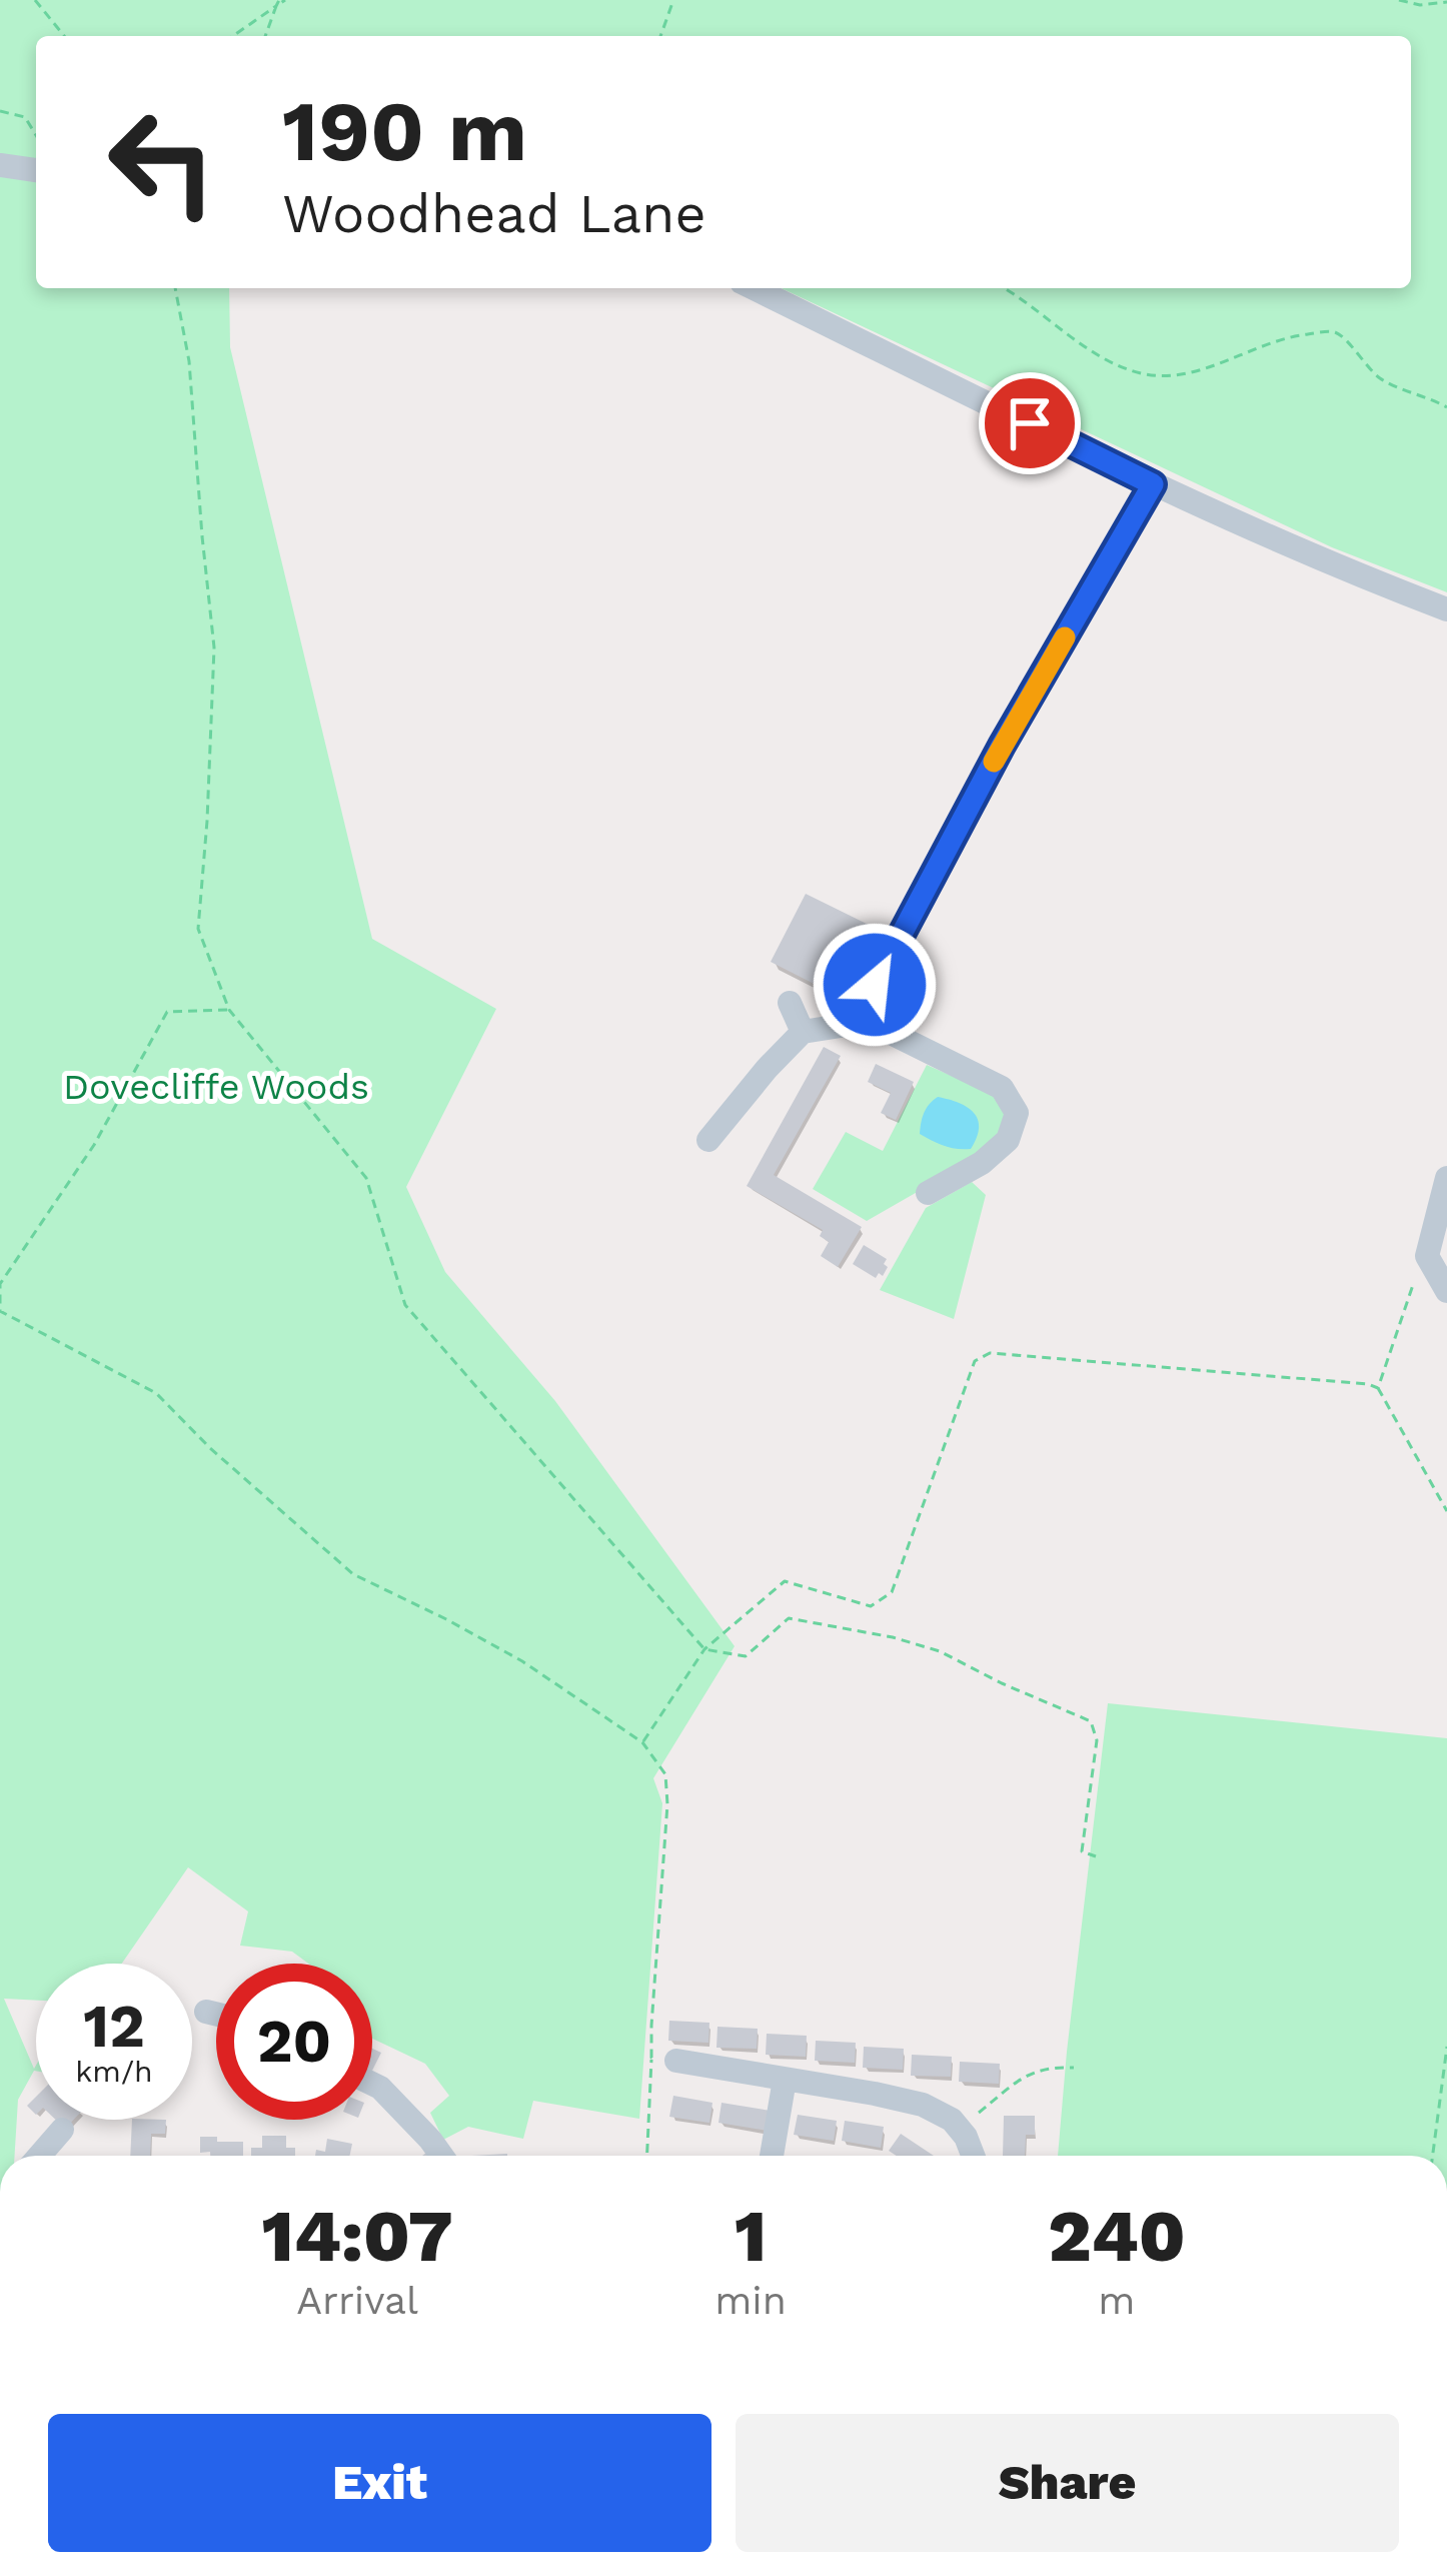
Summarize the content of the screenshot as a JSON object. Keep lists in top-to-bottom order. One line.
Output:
{"parks":["Dovecliffe Woods"],"page":{"turn":["190 m","Woodhead Lane"],"speed":"12 km/h","limit":"20","eta":["14:07","Arrival","1","min","240","m"],"buttons":["Exit","Share"]}}
